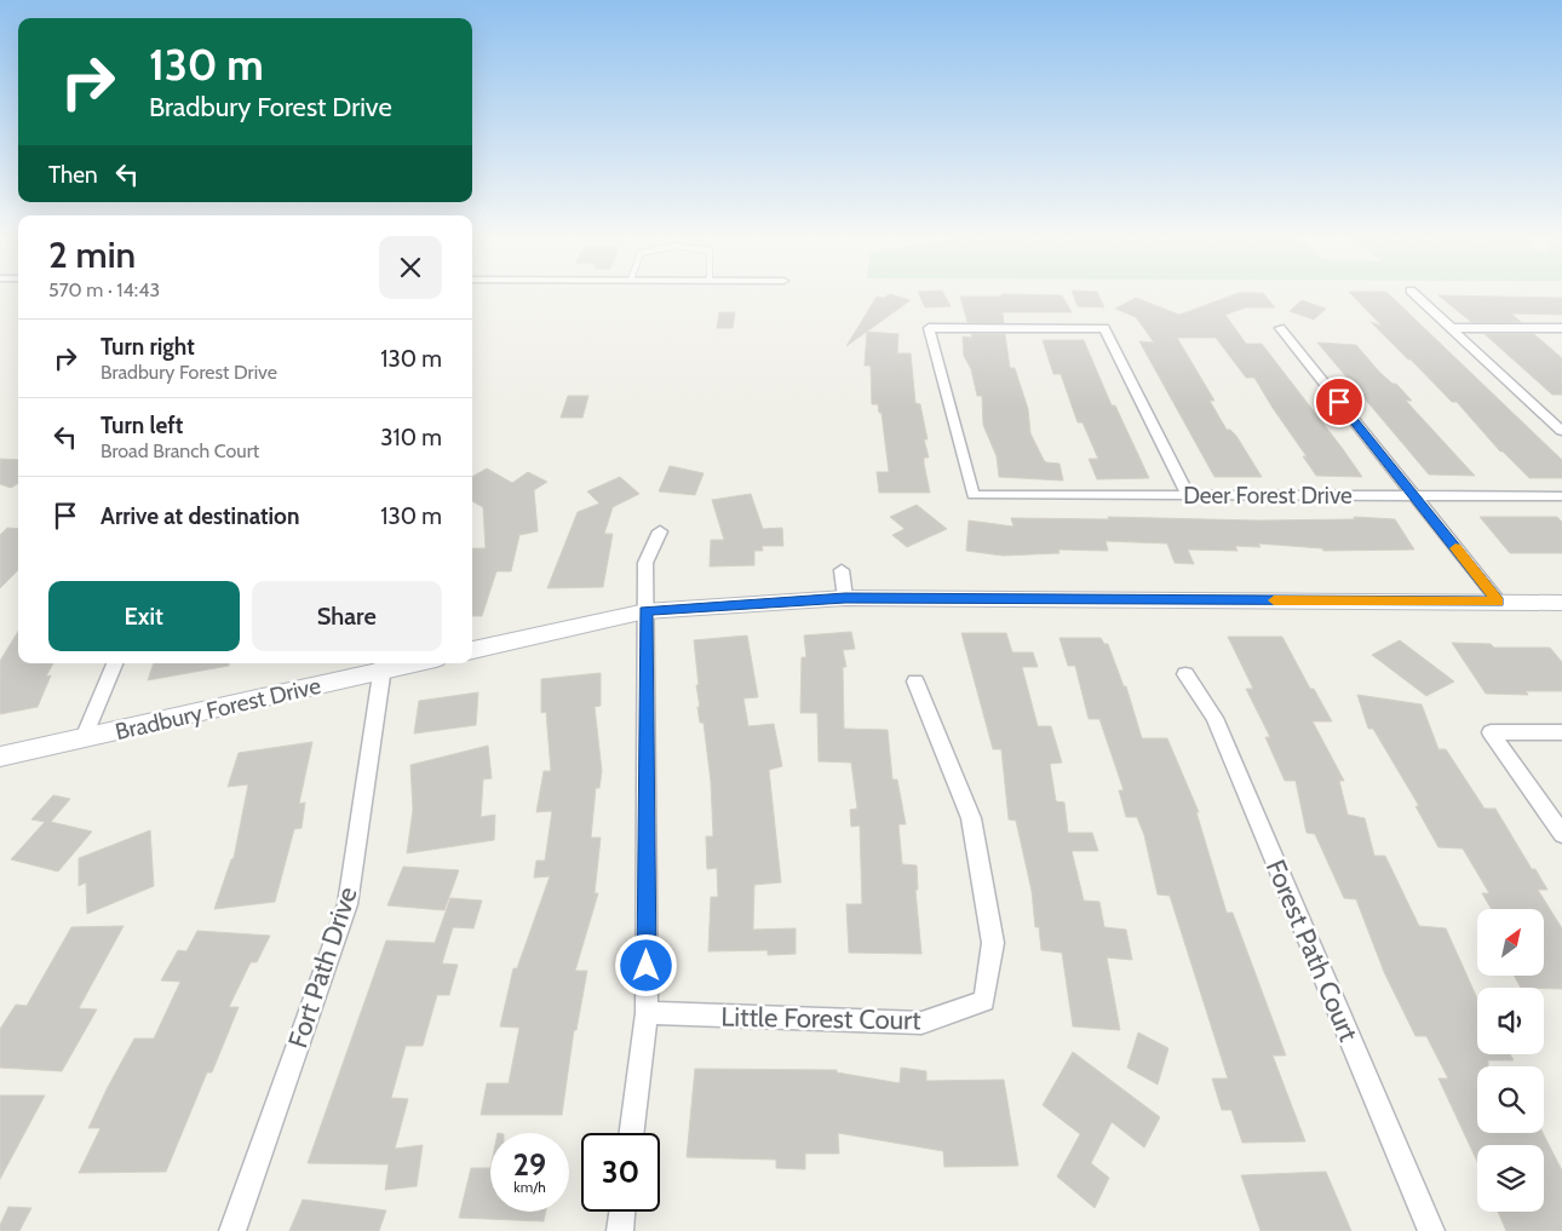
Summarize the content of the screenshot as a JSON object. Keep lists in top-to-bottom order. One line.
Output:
{"streets":{"street":["Deer Forest Drive","Bradbury Forest Drive","Forest Path Court","Fort Path Drive","Little Forest Court"]},"crossings":[["Bradbury Forest Drive","Fort Path Drive"]],"north":"top right","page":{"turn":["130 m","Bradbury Forest Drive"],"then":"Then","heading":["2 min","570 m · 14:43"],"list":[{"name":"Turn right","note":"Bradbury Forest Drive","value":"130 m"},{"name":"Turn left","note":"Broad Branch Court","value":"310 m"},{"name":"Arrive at destination","value":"130 m"}],"buttons":["Exit","Share"],"speed":"29 km/h","limit":"30"}}
